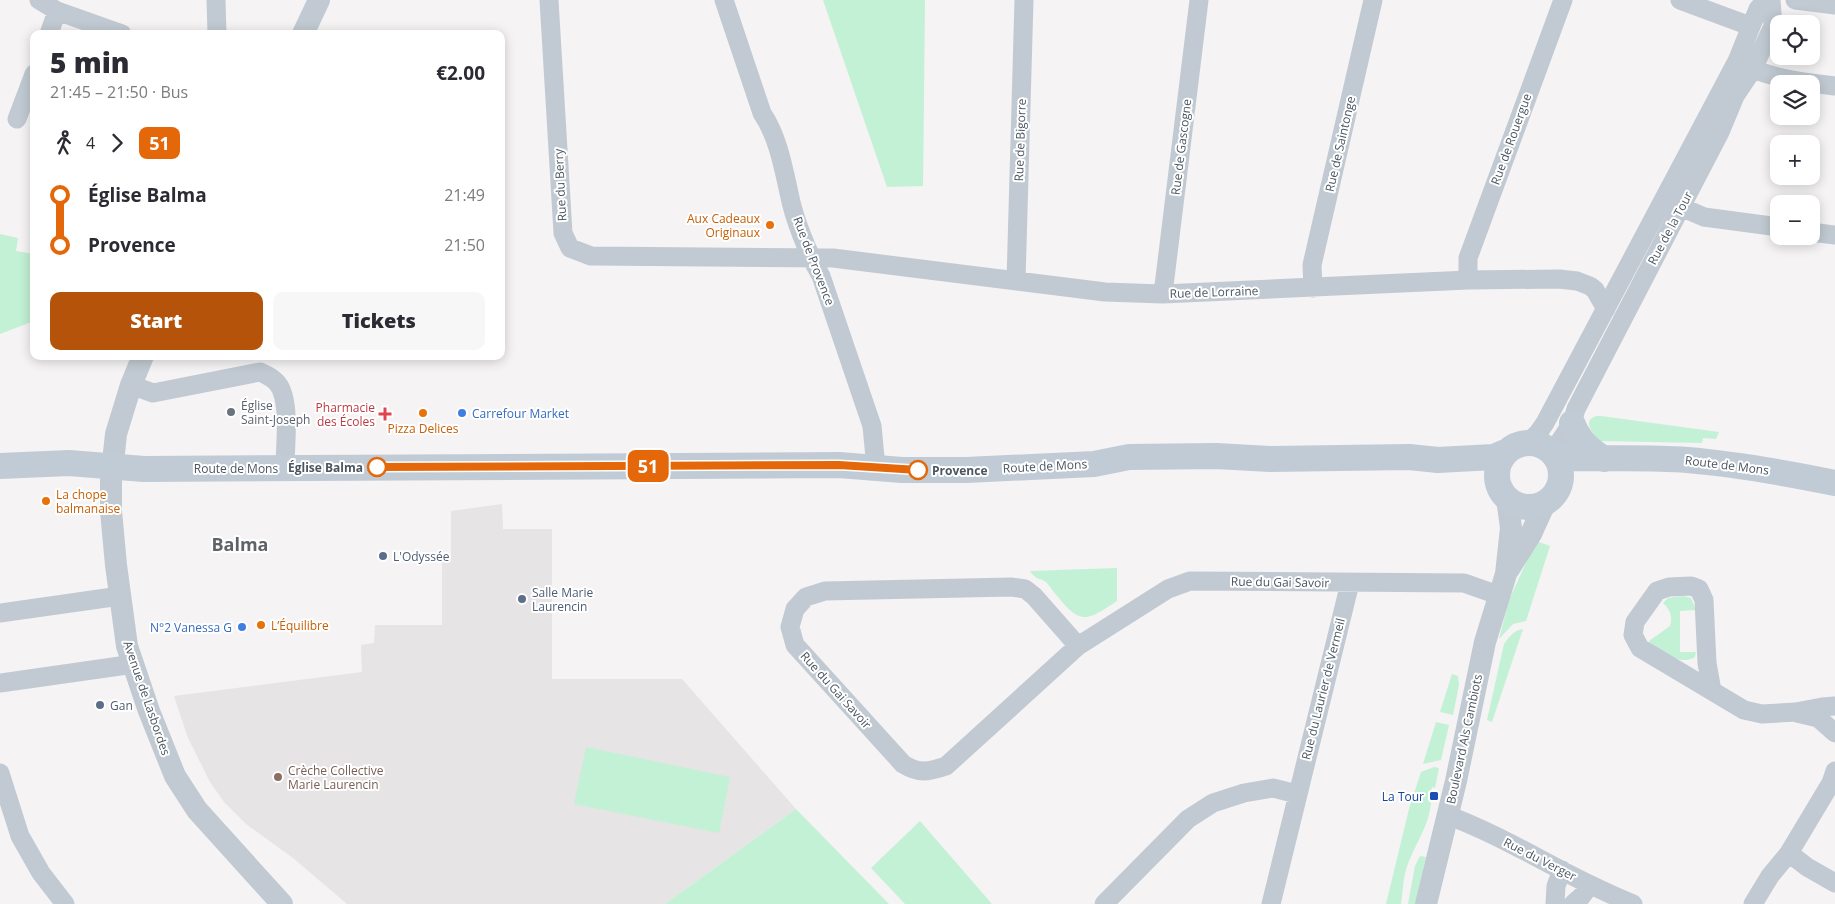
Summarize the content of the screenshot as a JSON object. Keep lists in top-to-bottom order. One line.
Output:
{"streets":{"main road":["Route de Mons"],"street":["Rue de Rouergue","Rue de Bigorre","Rue de Saintonge","Rue de Gascogne","Rue du Berry","Rue de la Tour","Rue de Provence","Rue de Lorraine","Rue du Gai Savoir","Rue du Laurier de Vermeil","Avenue de Lasbordes","Boulevard Als Cambiots","Rue du Verger"]},"crossings":[["Rue de Rouergue","Rue de Lorraine"],["Rue de Bigorre","Rue de Lorraine"],["Rue de Saintonge","Rue de Lorraine"],["Rue de Gascogne","Rue de Lorraine"],["Rue du Berry","Rue de Provence"],["Rue du Berry","Rue de Lorraine"],["Rue de la Tour","Rue de Lorraine"],["Rue de la Tour","Route de Mons"],["Rue de la Tour","Boulevard Als Cambiots"],["Rue de Provence","Rue de Lorraine"],["Rue de Provence","Route de Mons"],["Route de Mons","Avenue de Lasbordes"],["Route de Mons","Boulevard Als Cambiots"],["Rue du Gai Savoir","Rue du Laurier de Vermeil"],["Rue du Gai Savoir","Boulevard Als Cambiots"],["Boulevard Als Cambiots","Rue du Verger"]],"districts":["Balma"],"places":{"other":["Aux Cadeaux Originaux","Église Saint-Joseph","Pizza Delices","Carrefour Market","Église Balma","Provence","La chope balmanaise","L'Odyssée","Salle Marie Laurencin","L’Équilibre","N°2 Vanessa G","Gan","Crèche Collective Marie Laurencin"],"health":["Pharmacie des Écoles"],"transit":["La Tour"]},"lines":["bus line 51"],"page":{"on_map":"51","map_buttons":["+","−"],"heading":["5 min","21:45 – 21:50 · Bus","€2.00"],"legs":["4","51"],"list":[{"name":"Église Balma","value":"21:49"},{"name":"Provence","value":"21:50"}],"buttons":["Start","Tickets"]}}
